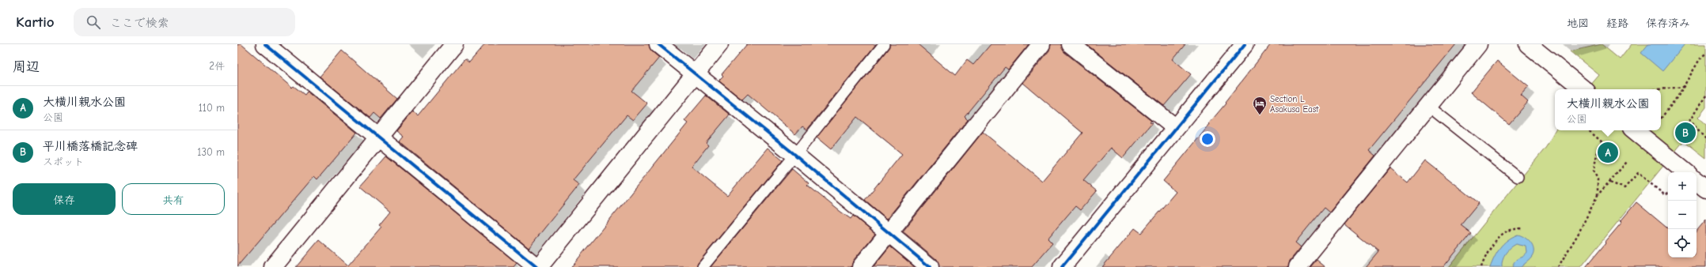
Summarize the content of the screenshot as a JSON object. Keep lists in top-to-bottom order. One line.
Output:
{"places":{"hotel":["Section L Asakusa East"]},"page":{"header":"Kartio","search":"ここで検索","nav":["地図","経路","保存済み"],"heading":["周辺","2件"],"list":[{"mark":"A","name":"大横川親水公園","note":"公園","value":"110 m"},{"mark":"B","name":"平川橋落橋記念碑","note":"スポット","value":"130 m"}],"popup":["大横川親水公園","公園"],"pins":["B","A"],"map_buttons":["+","−"],"buttons":["保存","共有"]}}
